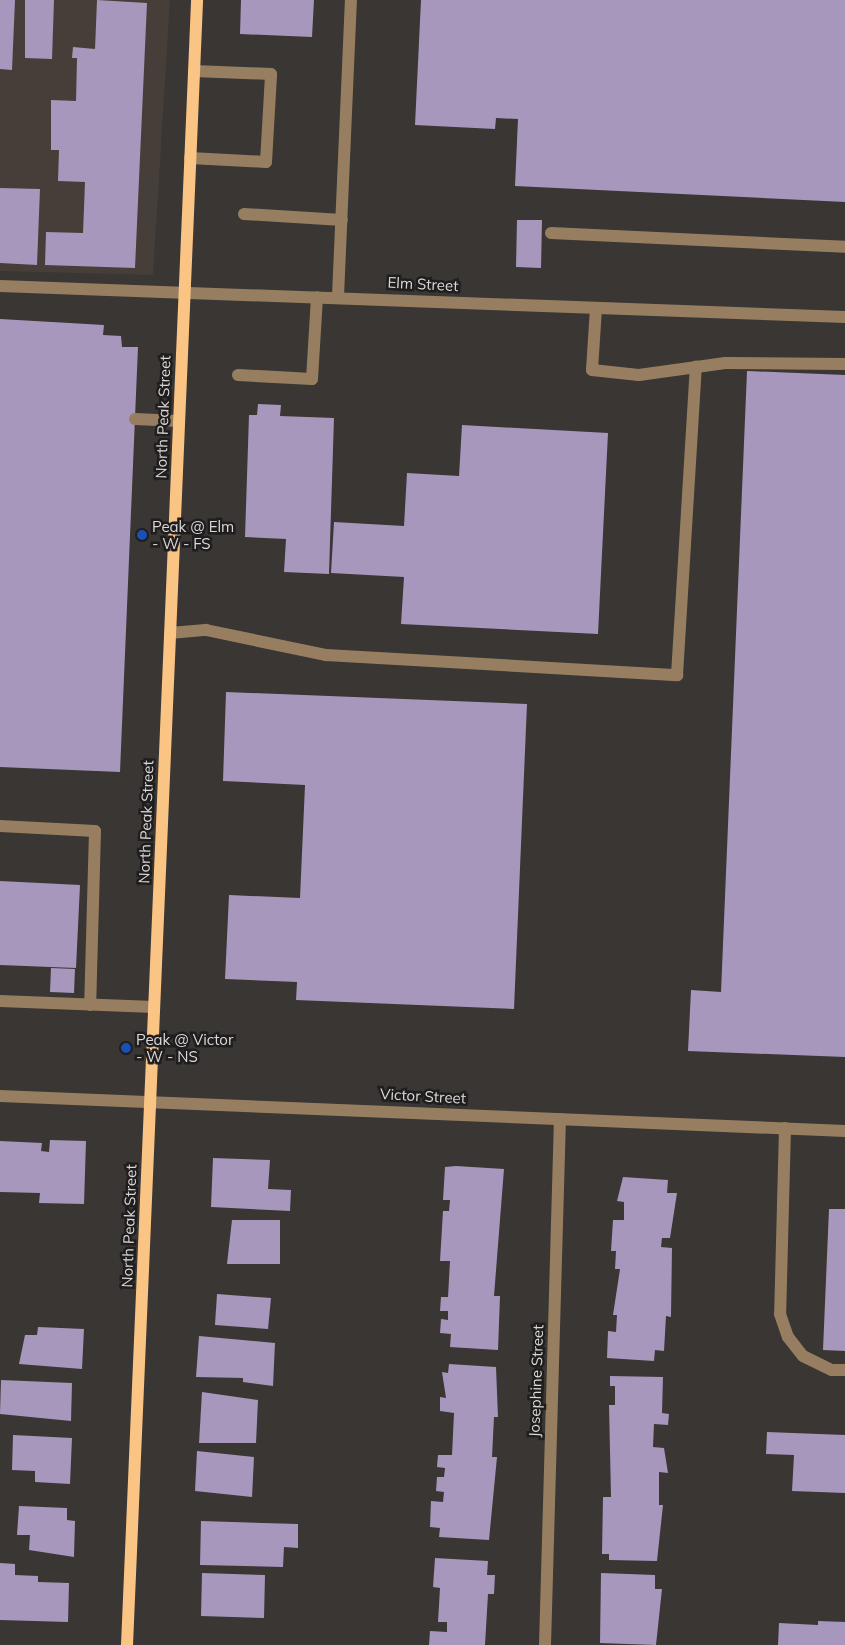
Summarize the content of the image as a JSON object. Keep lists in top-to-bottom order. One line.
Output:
{"streets":{"main road":["North Peak Street"],"street":["Elm Street","Victor Street","Josephine Street"]},"crossings":[["Elm Street","North Peak Street"],["North Peak Street","Victor Street"],["Victor Street","Josephine Street"]],"places":["Peak @ Elm - W - FS","Peak @ Victor - W - NS"]}
